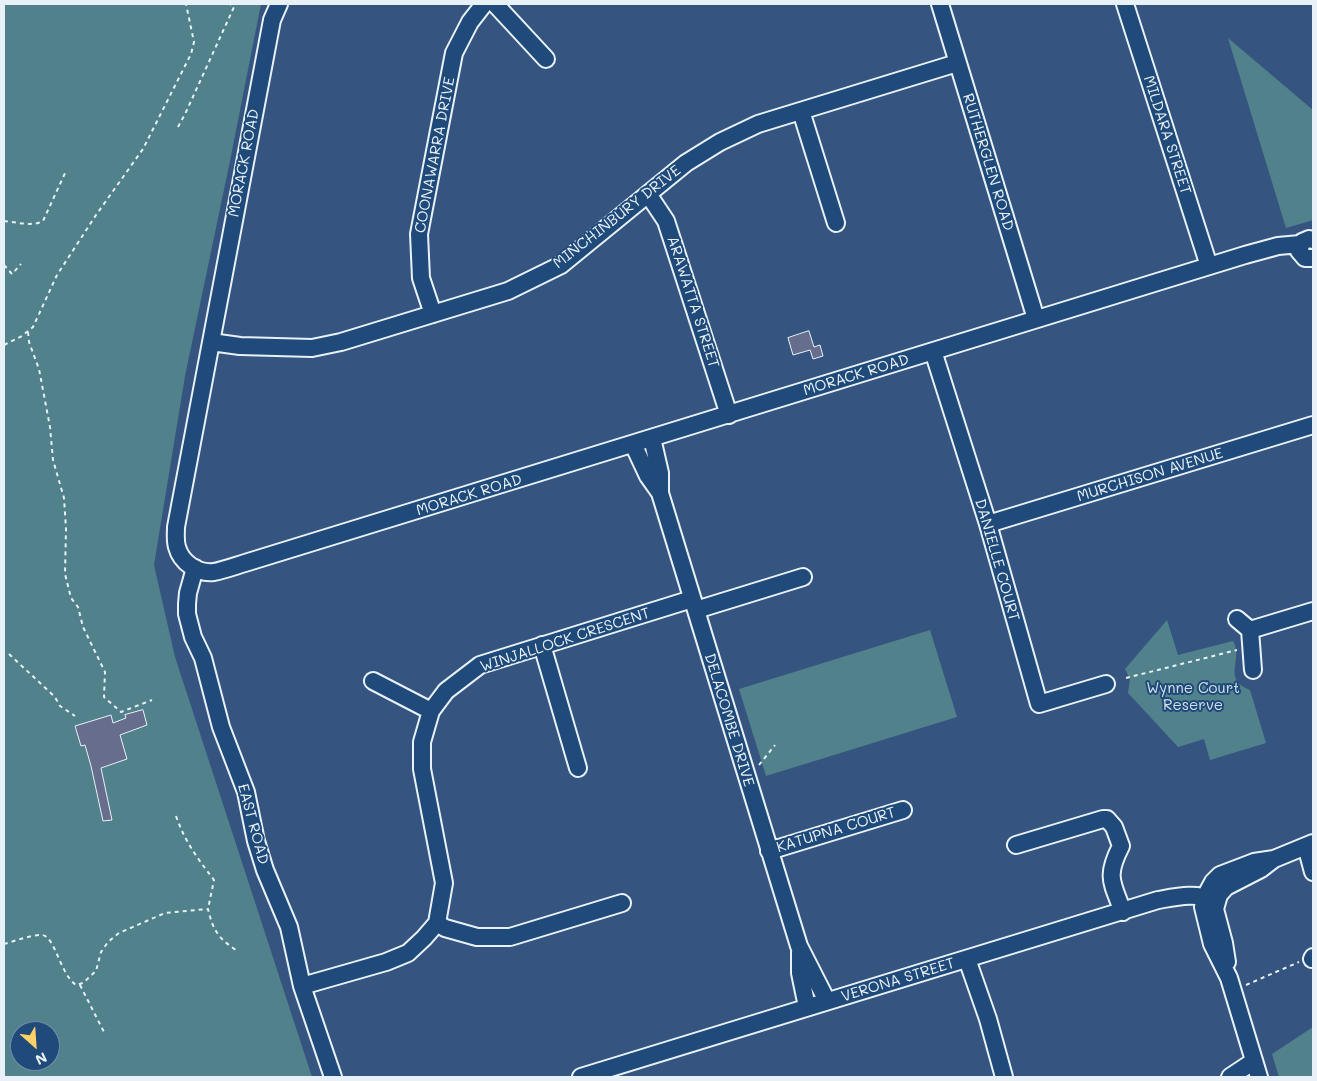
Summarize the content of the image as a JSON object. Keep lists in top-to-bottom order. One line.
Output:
{"streets":{"street":["MILDARA STREET","COONAWARRA DRIVE","RUTHERGLEN ROAD","MORACK ROAD","MINCHINBURY DRIVE","ARAWATTA STREET","MURCHISON AVENUE","DANIELLE COURT","WINJALLOCK CRESCENT","DELACOMBE DRIVE","EAST ROAD","KATUPNA COURT","VERONA STREET"]},"crossings":[["MILDARA STREET","MORACK ROAD"],["COONAWARRA DRIVE","MINCHINBURY DRIVE"],["RUTHERGLEN ROAD","MORACK ROAD"],["RUTHERGLEN ROAD","MINCHINBURY DRIVE"],["MORACK ROAD","MINCHINBURY DRIVE"],["MORACK ROAD","ARAWATTA STREET"],["MORACK ROAD","DANIELLE COURT"],["MORACK ROAD","DELACOMBE DRIVE"],["MORACK ROAD","EAST ROAD"],["MINCHINBURY DRIVE","ARAWATTA STREET"],["MURCHISON AVENUE","DANIELLE COURT"],["WINJALLOCK CRESCENT","DELACOMBE DRIVE"],["DELACOMBE DRIVE","KATUPNA COURT"],["DELACOMBE DRIVE","VERONA STREET"]],"parks":["Wynne Court Reserve"],"north":"bottom right"}
